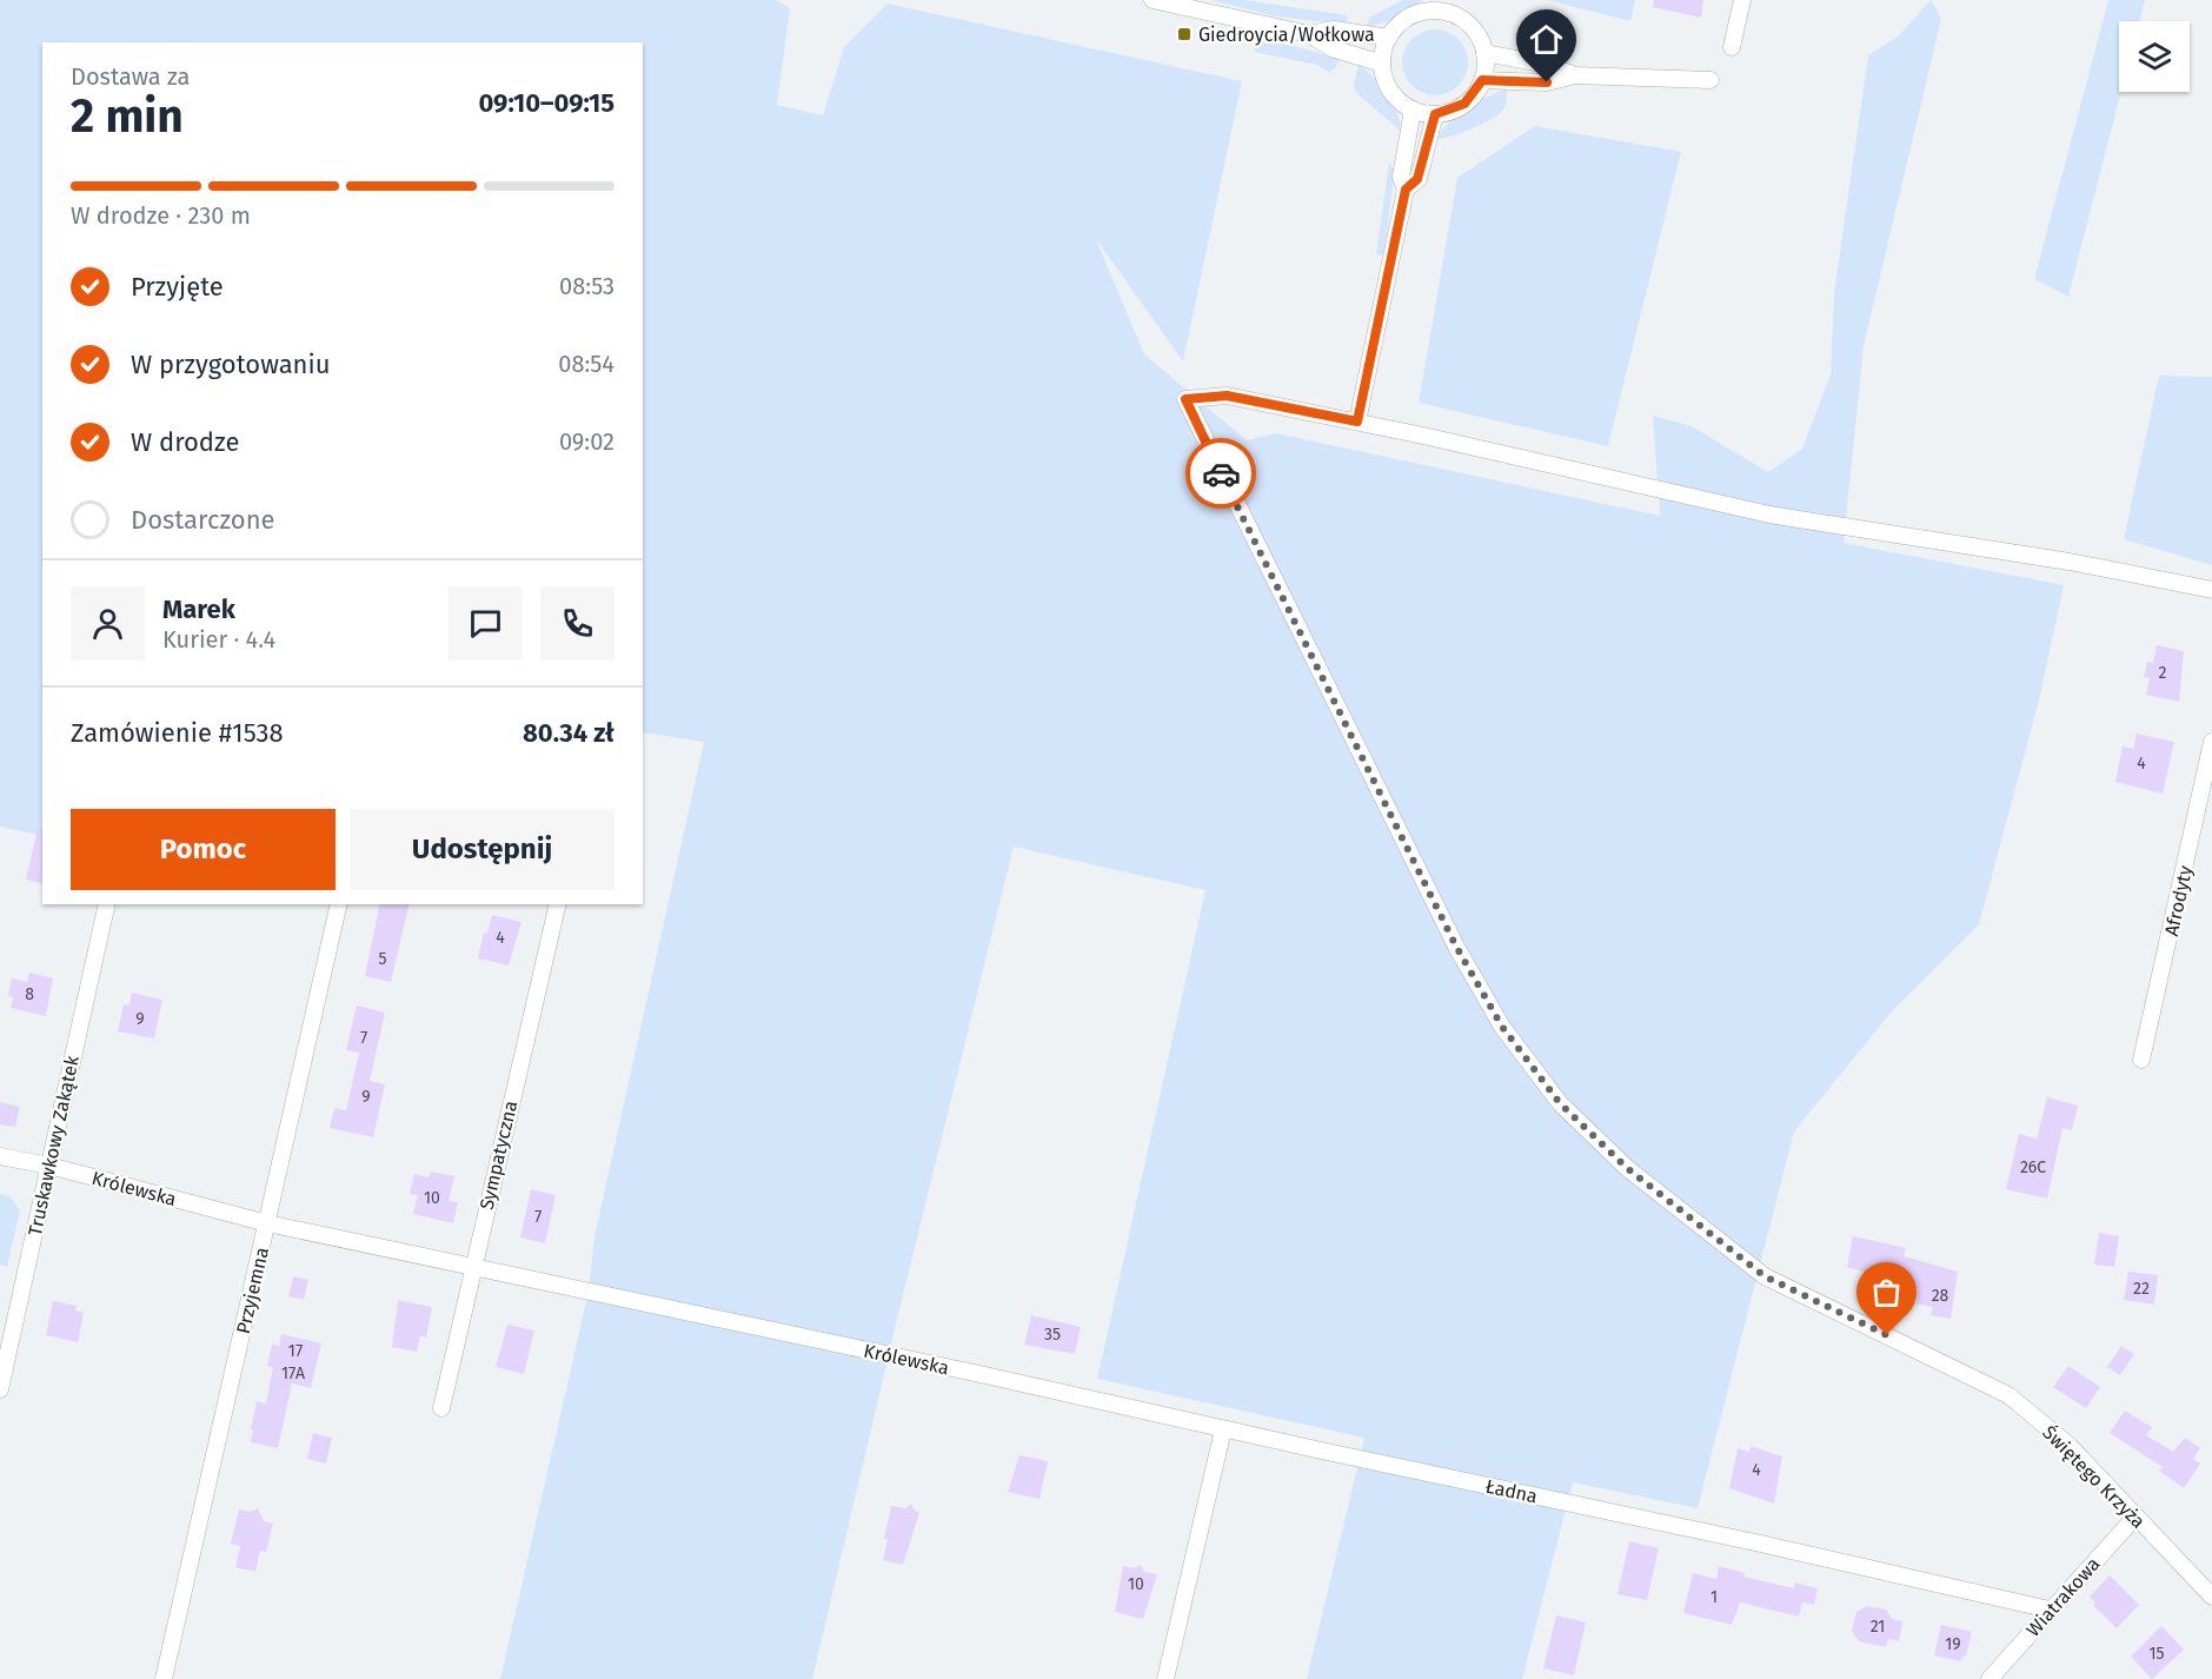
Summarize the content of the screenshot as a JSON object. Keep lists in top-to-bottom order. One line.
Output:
{"streets":{"street":["Afrodyty","Truskawkowy Zakątek","Sympatyczna","Królewska","Przyjemna","Świętego Krzyża","Ładna","Wiatrakowa"]},"crossings":[["Truskawkowy Zakątek","Królewska"],["Sympatyczna","Królewska"],["Królewska","Przyjemna"],["Królewska","Ładna"],["Świętego Krzyża","Wiatrakowa"],["Ładna","Wiatrakowa"]],"places":{"transit":["Giedroycia/Wołkowa"]},"house_numbers":["2","4","4","5","8","9","7","9","26C","10","7","22","28","35","17","17A","4","10","1","21","19","15"],"page":{"heading":["2 min","Dostawa za","09:10–09:15"],"panel":["Marek","Kurier · 4.4","Zamówienie #1538","80.34 zł"],"bar":"W drodze · 230 m","list":[["Przyjęte","08:53"],["W przygotowaniu","08:54"],["W drodze","09:02"],"Dostarczone"],"buttons":["Pomoc","Udostępnij"]}}
